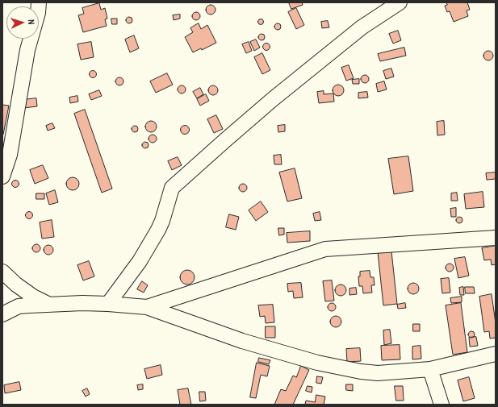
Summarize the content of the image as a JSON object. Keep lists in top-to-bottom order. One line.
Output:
{"north":"right"}
